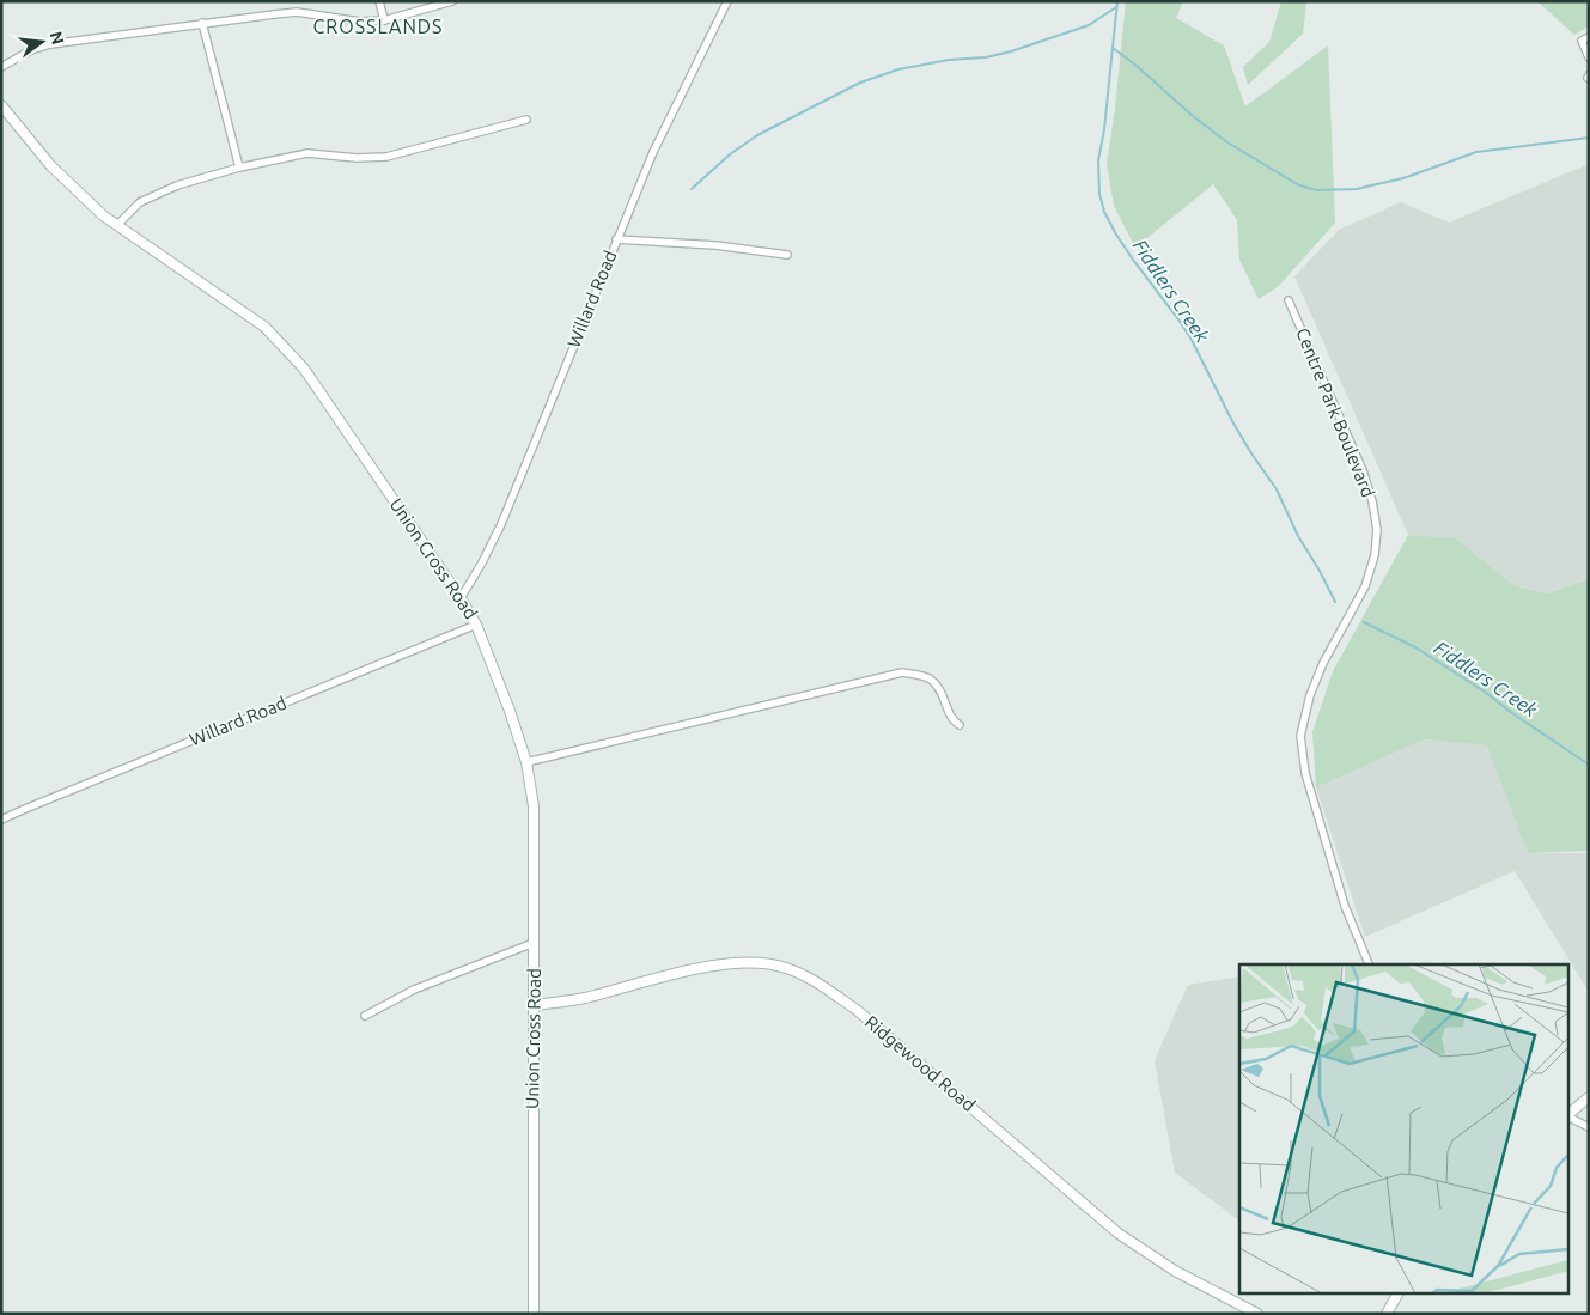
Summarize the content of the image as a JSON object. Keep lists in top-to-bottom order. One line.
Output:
{"streets":{"main road":["Union Cross Road","Ridgewood Road"],"street":["Willard Road","Centre Park Boulevard"]},"crossings":[["Willard Road","Union Cross Road"],["Union Cross Road","Ridgewood Road"]],"districts":["CROSSLANDS"],"water":["Fiddlers Creek"],"north":"right"}
